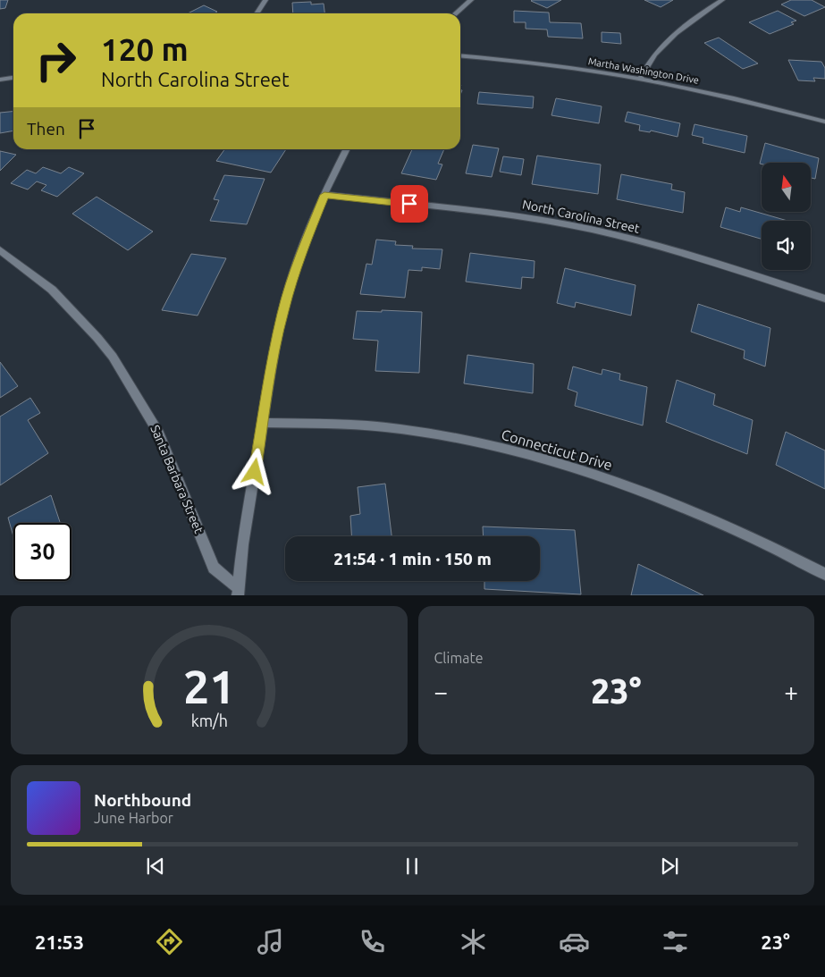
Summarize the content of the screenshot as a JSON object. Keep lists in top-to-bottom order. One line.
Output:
{"streets":{"street":["Martha Washington Drive","North Carolina Street","Connecticut Drive","Santa Barbara Street"]},"north":"top","page":{"turn":["120 m","North Carolina Street"],"then":"Then","limit":"30","trip":"21:54 · 1 min · 150 m","tile":"Climate","heat":["−","23°","+"],"song":["Northbound","June Harbor"],"tabs":["21:53","23°"],"gauge":["21","km/h"]}}
